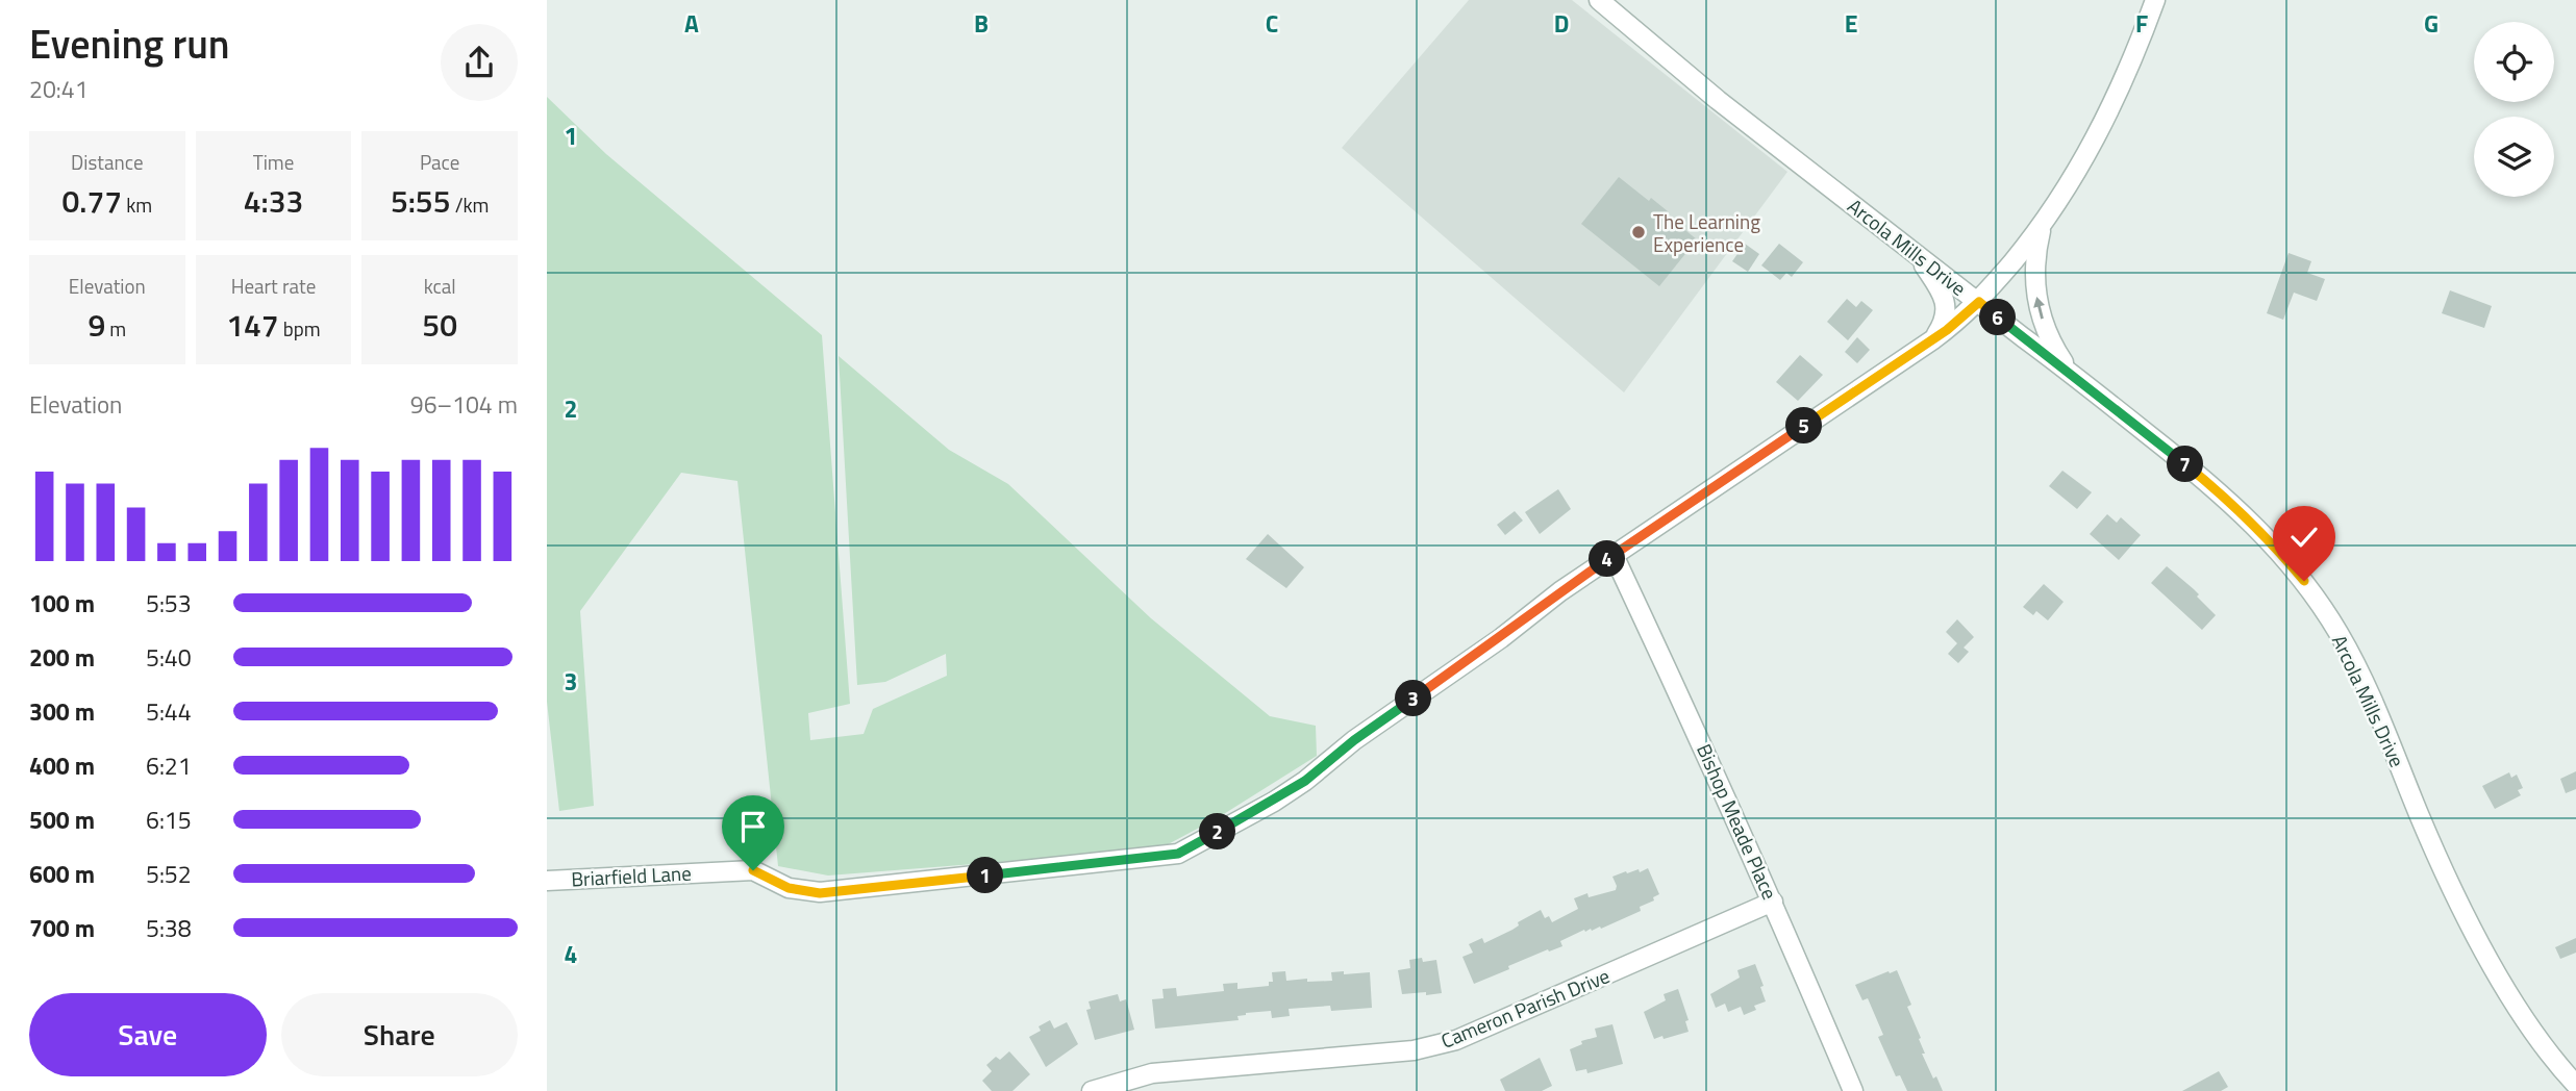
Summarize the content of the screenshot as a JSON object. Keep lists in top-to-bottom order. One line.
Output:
{"streets":{"street":["Arcola Mills Drive","Bishop Meade Place","Briarfield Lane","Cameron Parish Drive"]},"crossings":[["Arcola Mills Drive","Briarfield Lane"],["Bishop Meade Place","Briarfield Lane"],["Bishop Meade Place","Cameron Parish Drive"]],"places":["The Learning Experience"],"page":{"heading":["Evening run","20:41"],"stats":[["Distance","0.77 km"],["Time","4:33"],["Pace","5:55 /km"],["Elevation","9 m"],["Heart rate","147 bpm"],["kcal","50"]],"pins":["6","5","7","4","3","2","1"],"chart":["Elevation","96–104 m"],"list":[{"name":"100 m","note":"5:53"},{"name":"200 m","note":"5:40"},{"name":"300 m","note":"5:44"},{"name":"400 m","note":"6:21"},{"name":"500 m","note":"6:15"},{"name":"600 m","note":"5:52"},{"name":"700 m","note":"5:38"}],"buttons":["Save","Share"]},"grid":{"columns":["A","B","C","D","E","F","G"],"rows":["1","2","3","4"]}}
